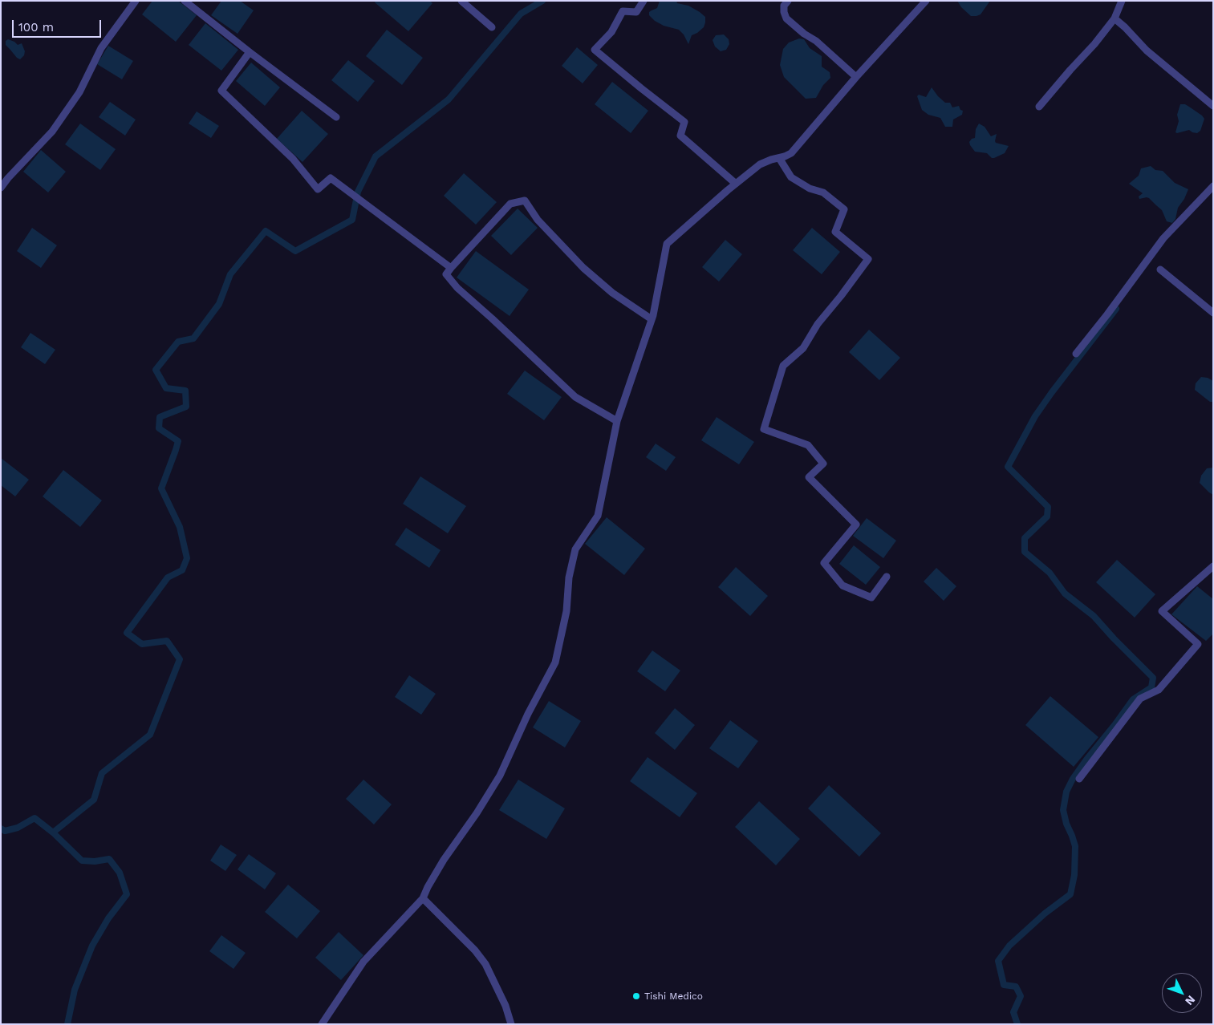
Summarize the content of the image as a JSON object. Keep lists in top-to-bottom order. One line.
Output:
{"places":["Tishi Medico"],"scale_bar":"100 m","north":"bottom right"}
